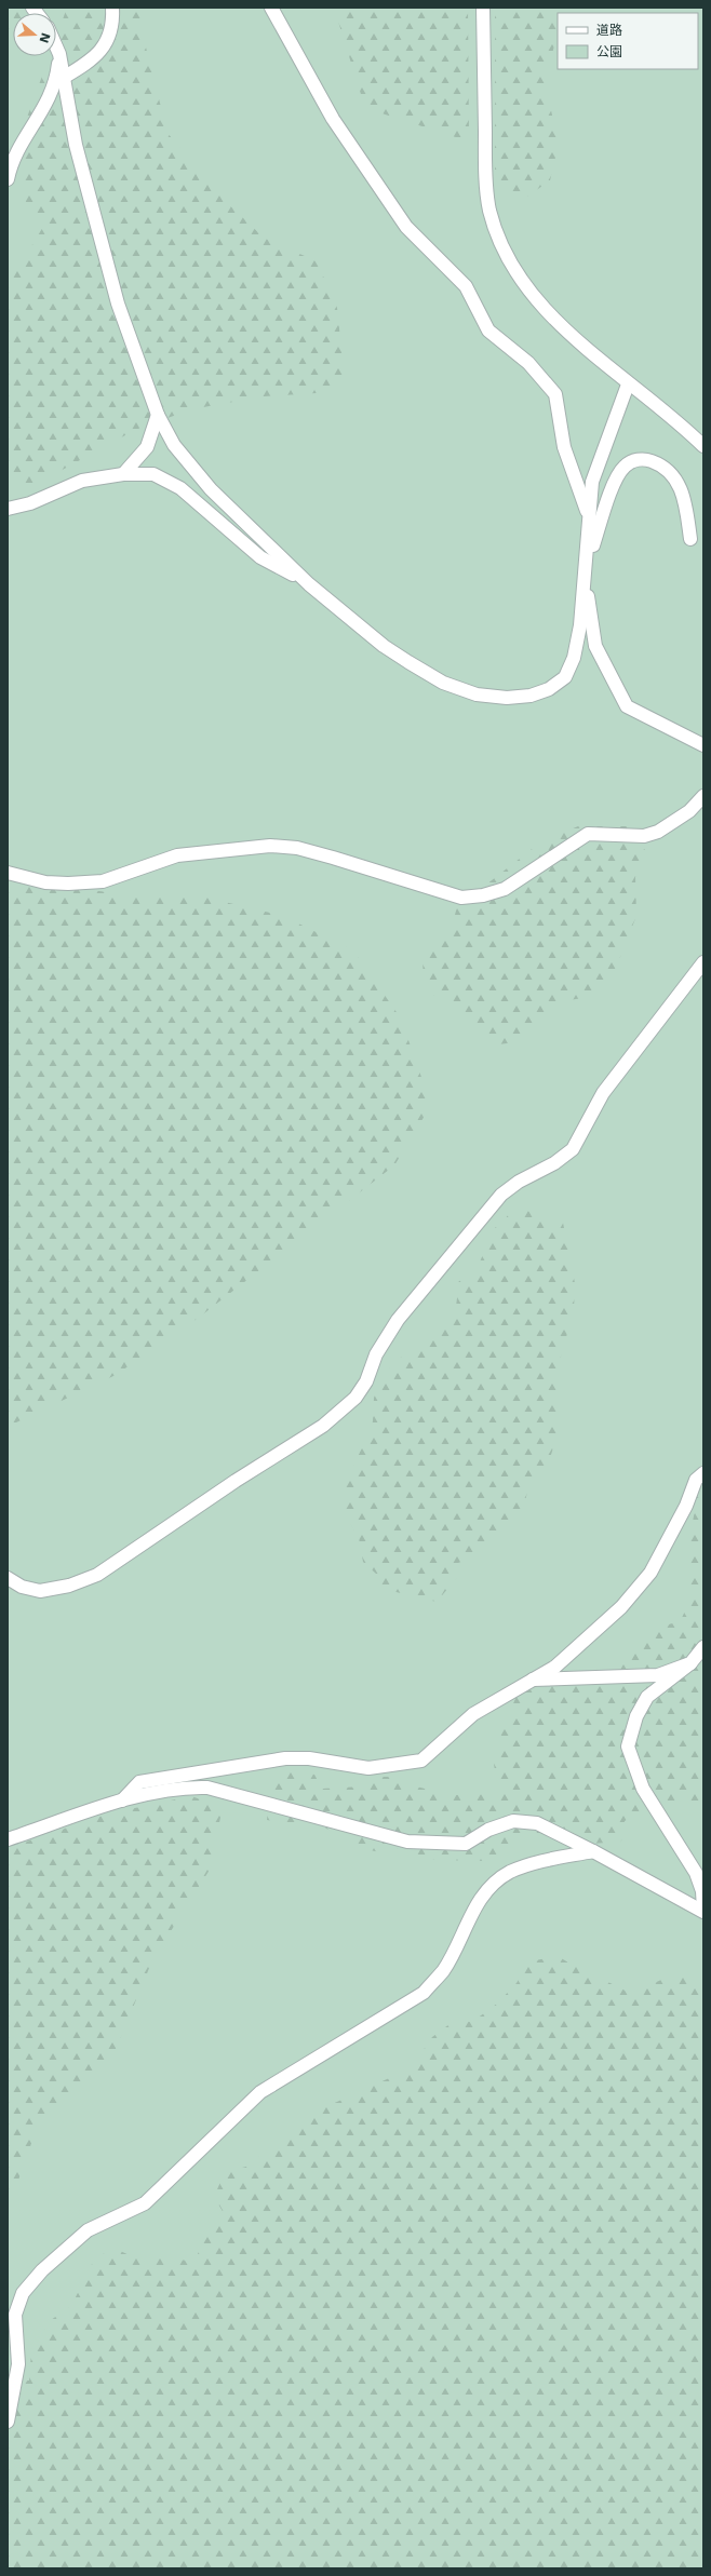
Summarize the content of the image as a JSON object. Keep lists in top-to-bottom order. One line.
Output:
{"legend":["道路","公園"],"north":"right"}
